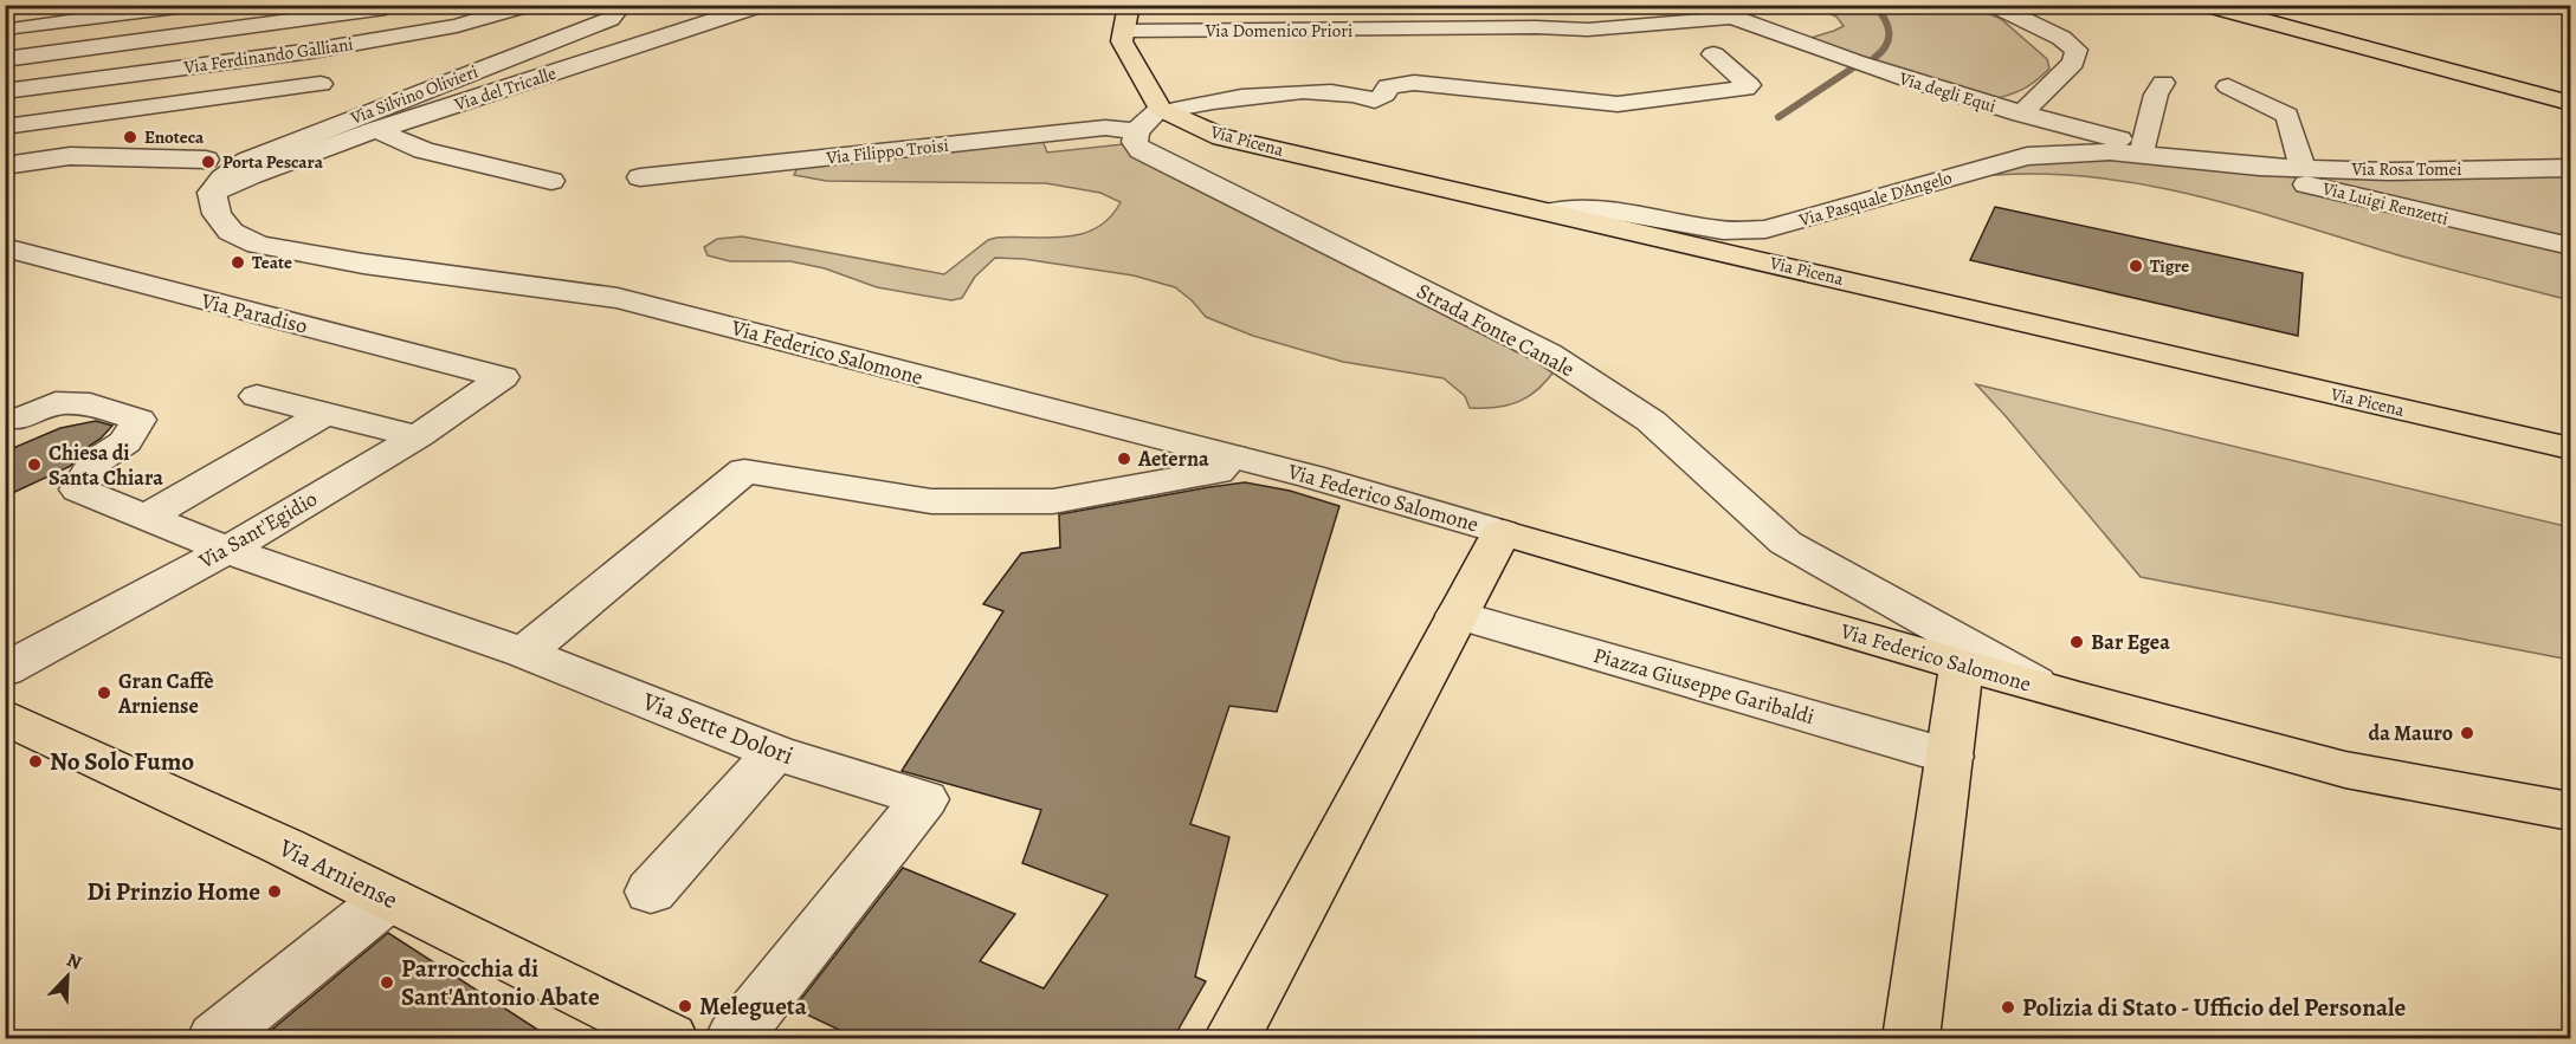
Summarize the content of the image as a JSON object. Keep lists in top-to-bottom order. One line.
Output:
{"streets":{"main road":["Via Picena","Via Federico Salomone","Via Arniense"],"street":["Via Domenico Priori","Via Ferdinando Galliani","Via del Tricalle","Via degli Equi","Via Silvino Olivieri","Via Filippo Troisi","Via Rosa Tomei","Via Pasquale D'Angelo","Via Luigi Renzetti","Via Paradiso","Strada Fonte Canale","Via Sant'Egidio","Piazza Giuseppe Garibaldi","Via Sette Dolori"]},"crossings":[["Via Domenico Priori","Via degli Equi"],["Via del Tricalle","Via Silvino Olivieri"],["Via del Tricalle","Via Federico Salomone"],["Via degli Equi","Via Rosa Tomei"],["Via degli Equi","Via Pasquale D'Angelo"],["Via degli Equi","Via Luigi Renzetti"],["Via Silvino Olivieri","Via Federico Salomone"],["Via Picena","Via Filippo Troisi"],["Via Picena","Via Pasquale D'Angelo"],["Via Picena","Strada Fonte Canale"],["Via Filippo Troisi","Strada Fonte Canale"],["Via Rosa Tomei","Via Pasquale D'Angelo"],["Via Rosa Tomei","Via Luigi Renzetti"],["Via Pasquale D'Angelo","Via Luigi Renzetti"],["Via Paradiso","Via Sant'Egidio"],["Strada Fonte Canale","Via Federico Salomone"],["Via Sant'Egidio","Via Sette Dolori"]],"places":["Enoteca","Porta Pescara","Teate","Tigre","Aeterna","Chiesa di Santa Chiara","Bar Egea","Gran Caffè Arniense","da Mauro","No Solo Fumo","Di Prinzio Home","Parrocchia di Sant'Antonio Abate","Melegueta","Polizia di Stato - Ufficio del Personale"],"north":"top right"}
